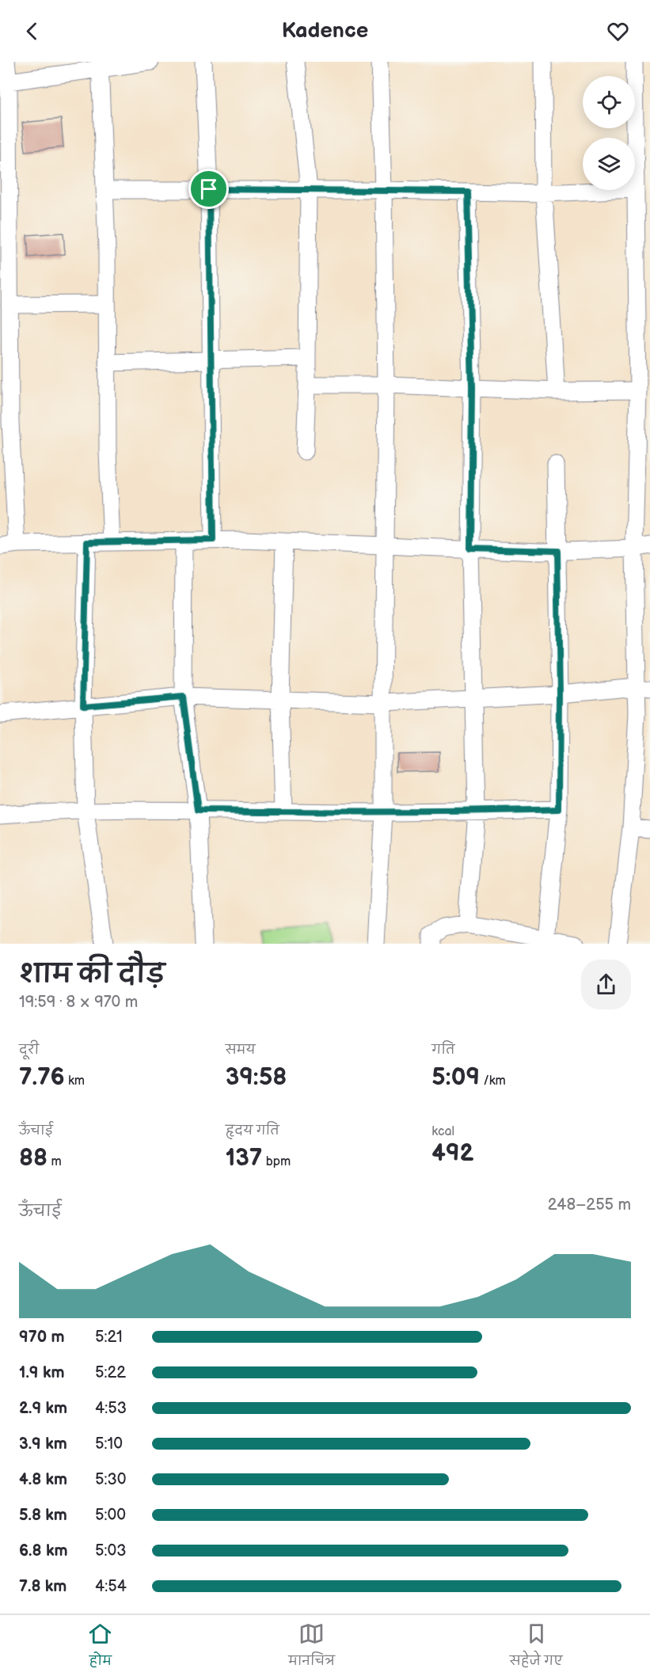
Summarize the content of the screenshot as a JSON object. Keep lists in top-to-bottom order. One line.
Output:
{"page":{"header":"Kadence","heading":["शाम की दौड़","19:59 · 8 × 970 m"],"stats":[["दूरी","7.76 km"],["समय","39:58"],["गति","5:09 /km"],["ऊँचाई","88 m"],["हृदय गति","137 bpm"],["kcal","492"]],"chart":["ऊँचाई","248–255 m"],"list":[{"name":"970 m","note":"5:21"},{"name":"1.9 km","note":"5:22"},{"name":"2.9 km","note":"4:53"},{"name":"3.9 km","note":"5:10"},{"name":"4.8 km","note":"5:30"},{"name":"5.8 km","note":"5:00"},{"name":"6.8 km","note":"5:03"},{"name":"7.8 km","note":"4:54"}],"tabs":["होम","मानचित्र","सहेजे गए"]}}
